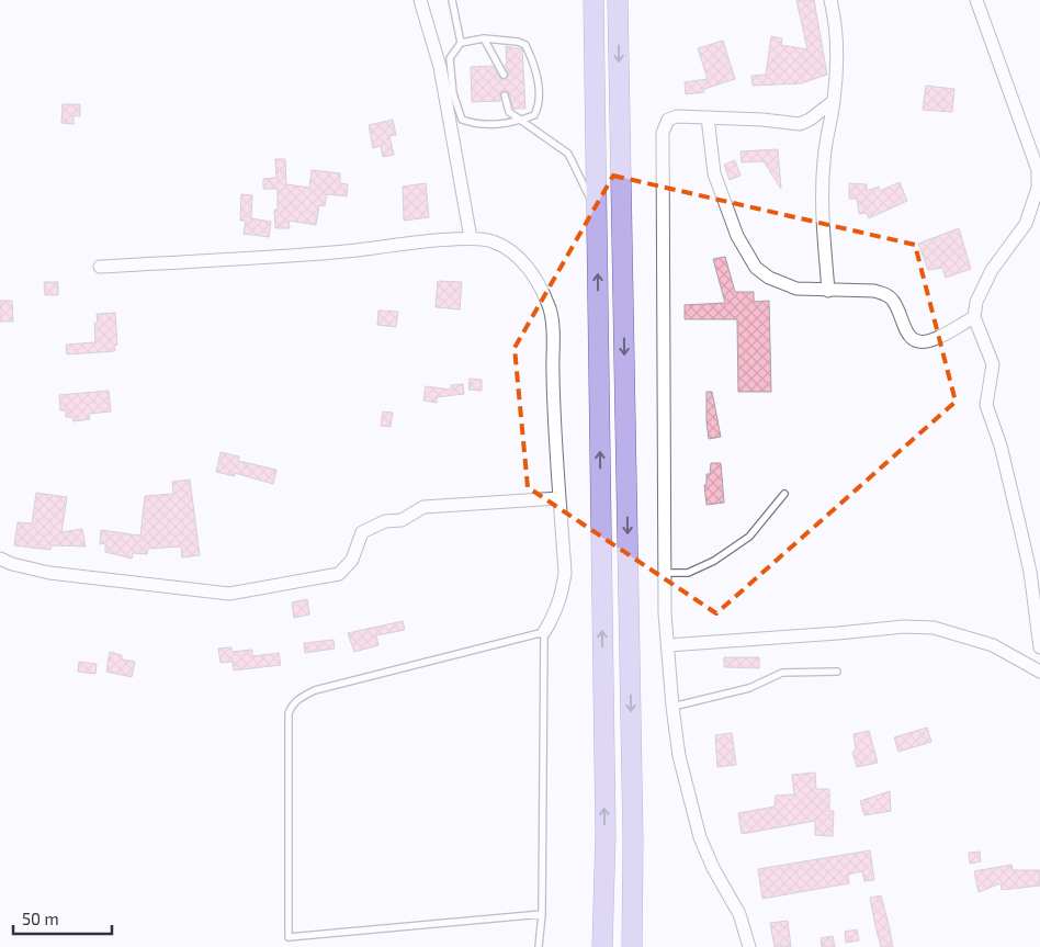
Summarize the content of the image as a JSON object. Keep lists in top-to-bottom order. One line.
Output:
{"scale_bar":"50 m"}
